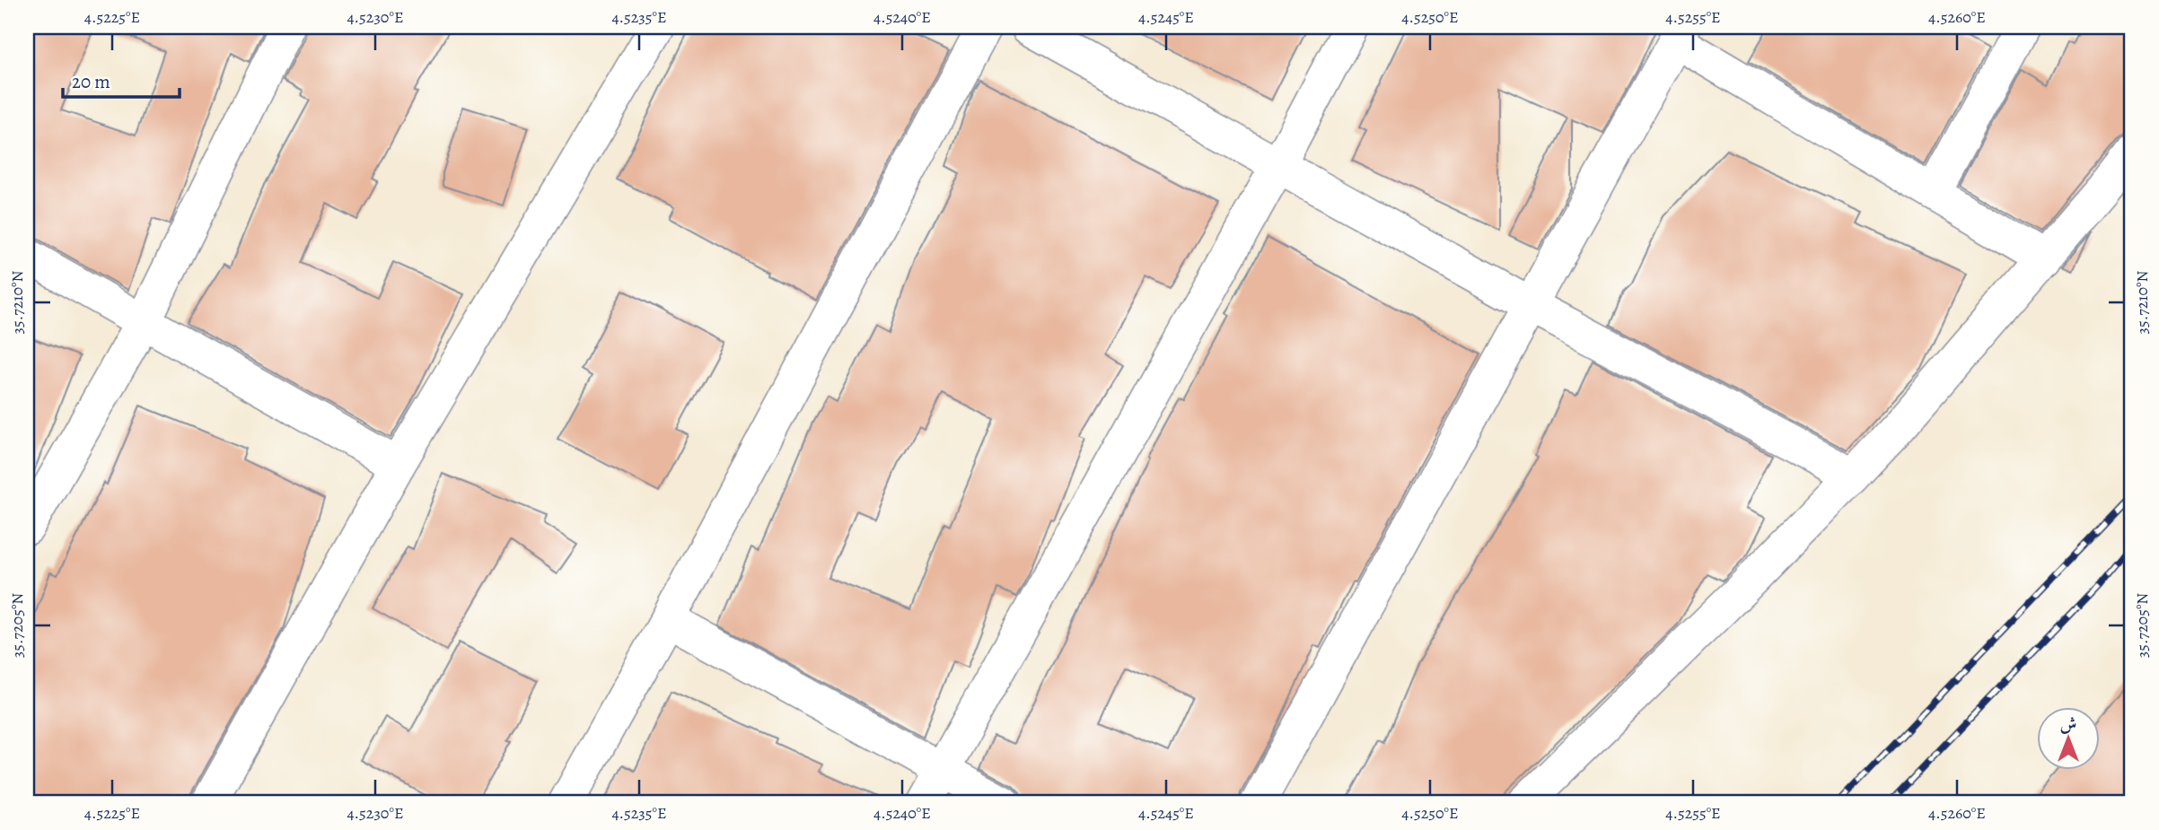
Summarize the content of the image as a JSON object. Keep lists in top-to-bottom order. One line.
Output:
{"scale_bar":"20 m","north":"top","coordinates":["4.5225°E","4.5230°E","4.5235°E","4.5240°E","4.5245°E","4.5250°E","4.5255°E","4.5260°E","35.7210°N","35.7205°N"]}
